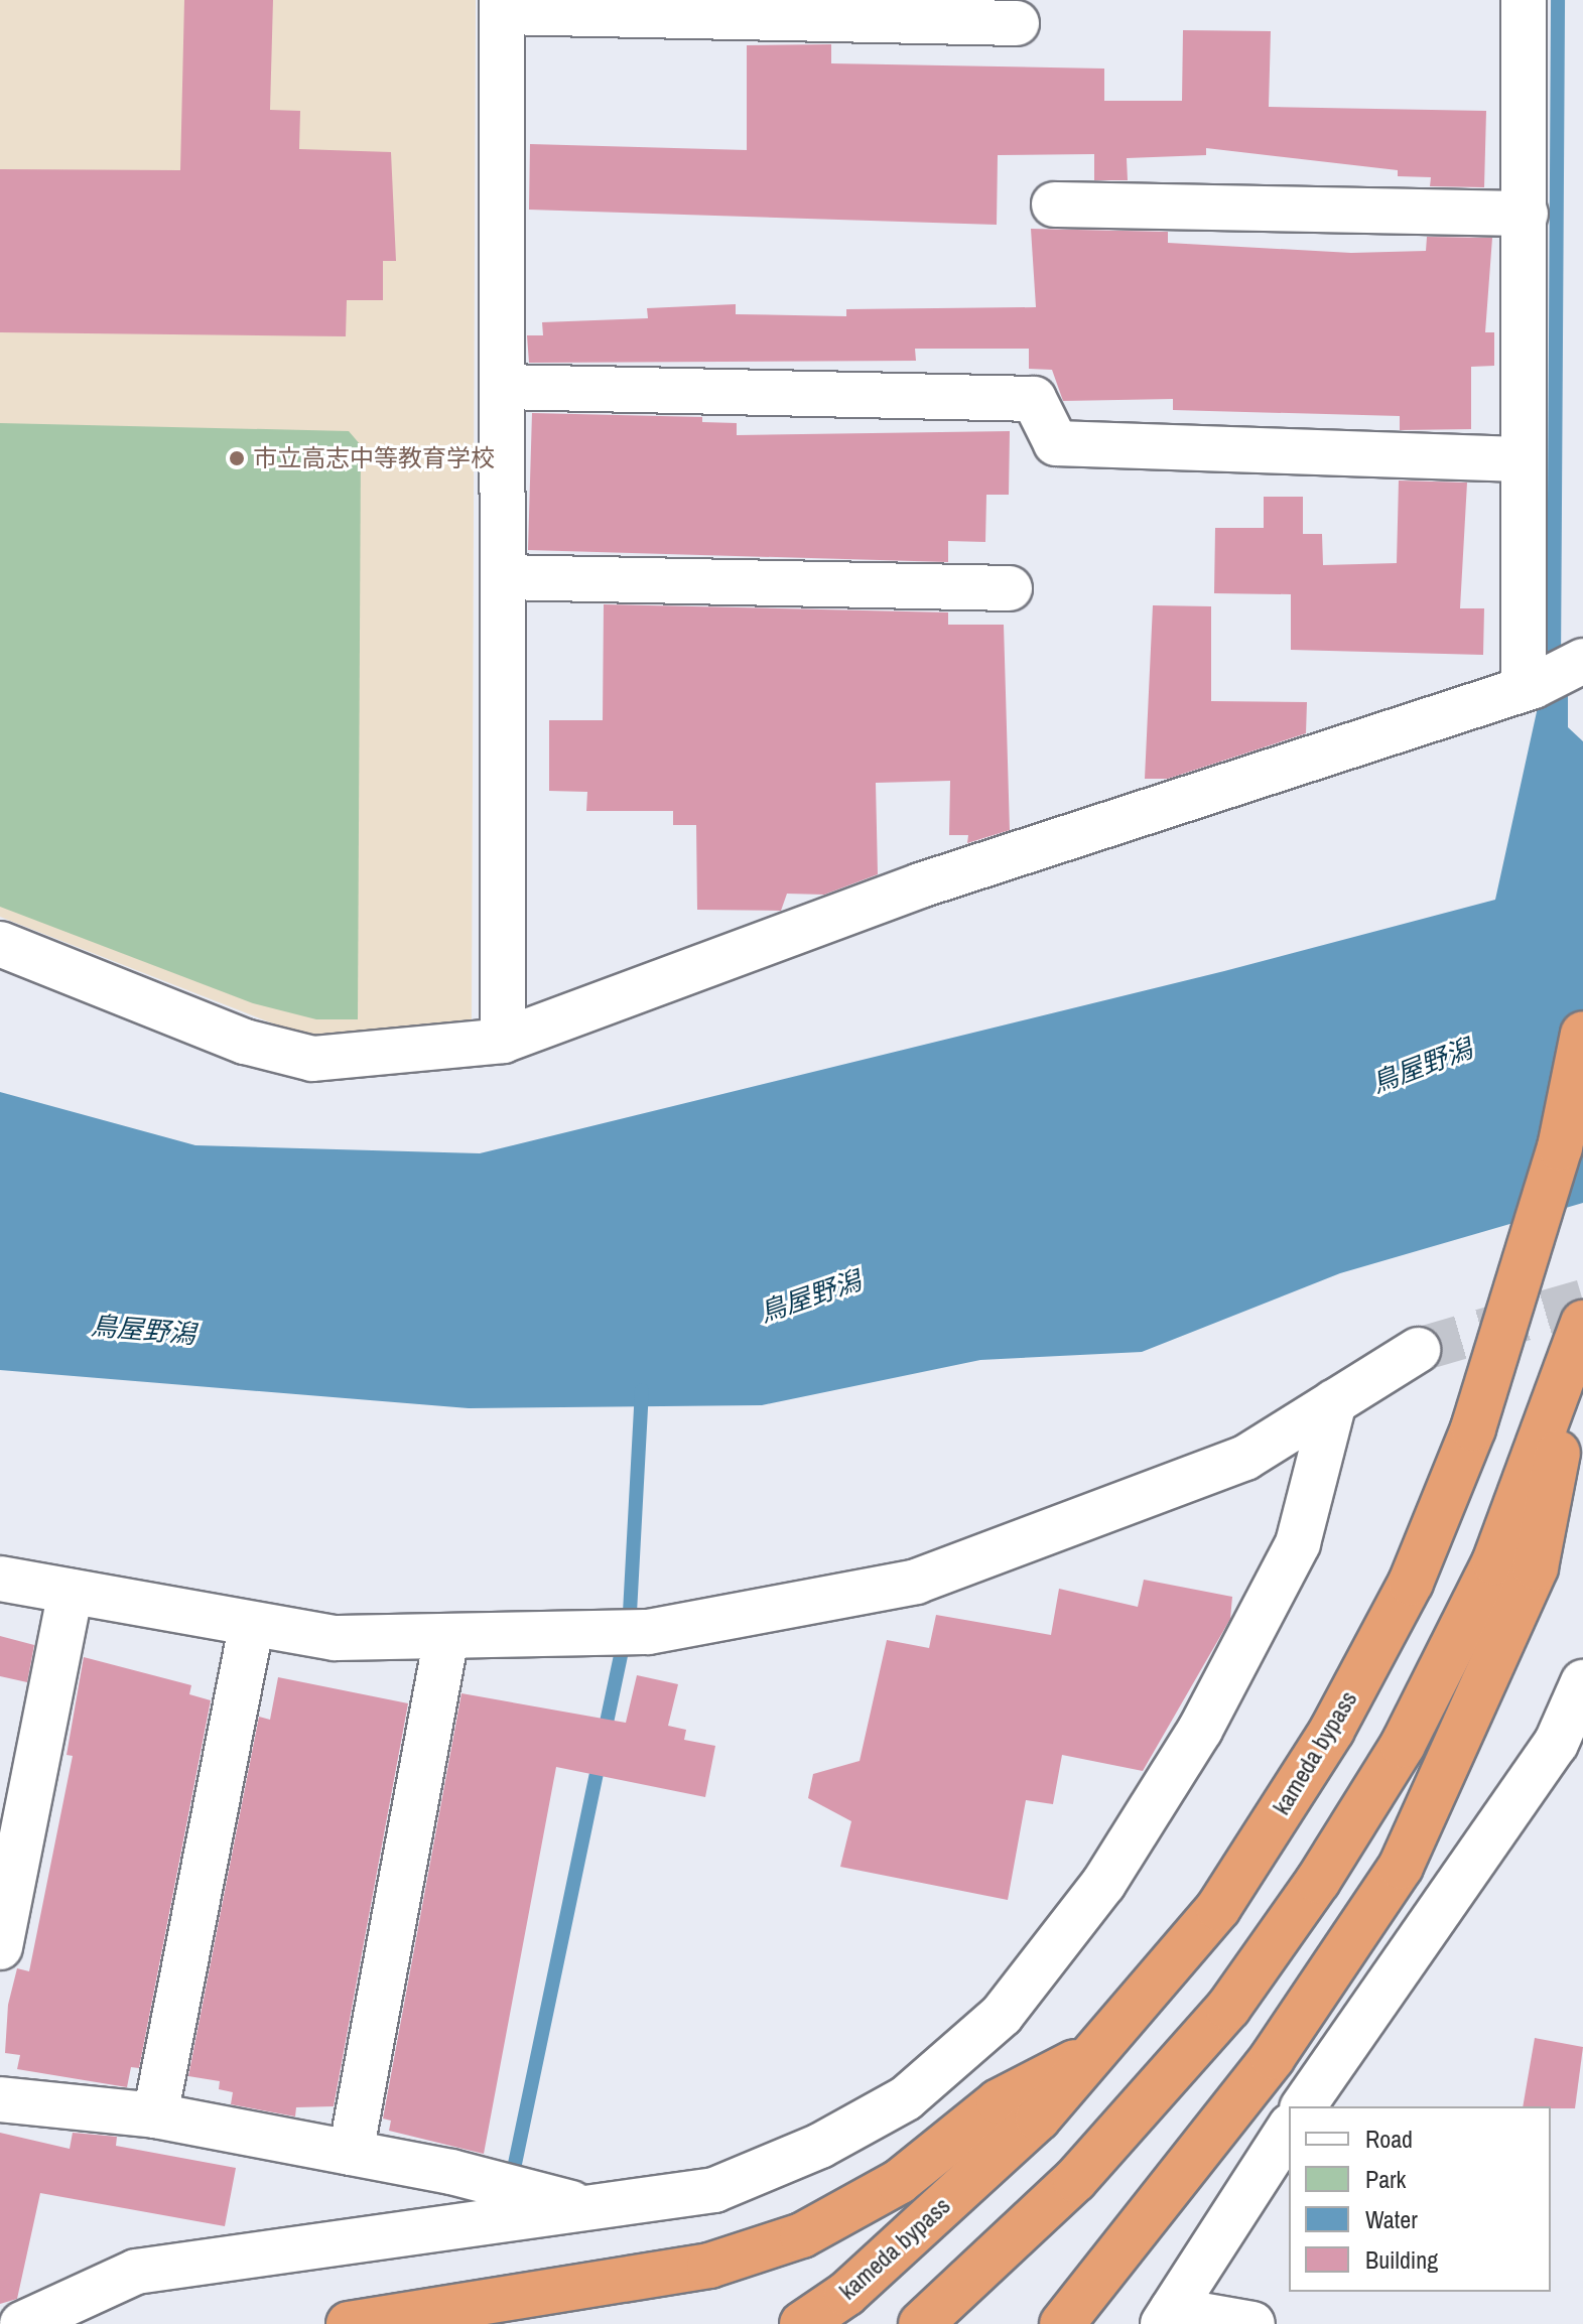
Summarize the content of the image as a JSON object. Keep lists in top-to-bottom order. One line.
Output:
{"streets":{"highway":["kameda bypass"]},"water":["鳥屋野潟"],"places":["市立高志中等教育学校"],"legend":["Road","Park","Water","Building"]}
